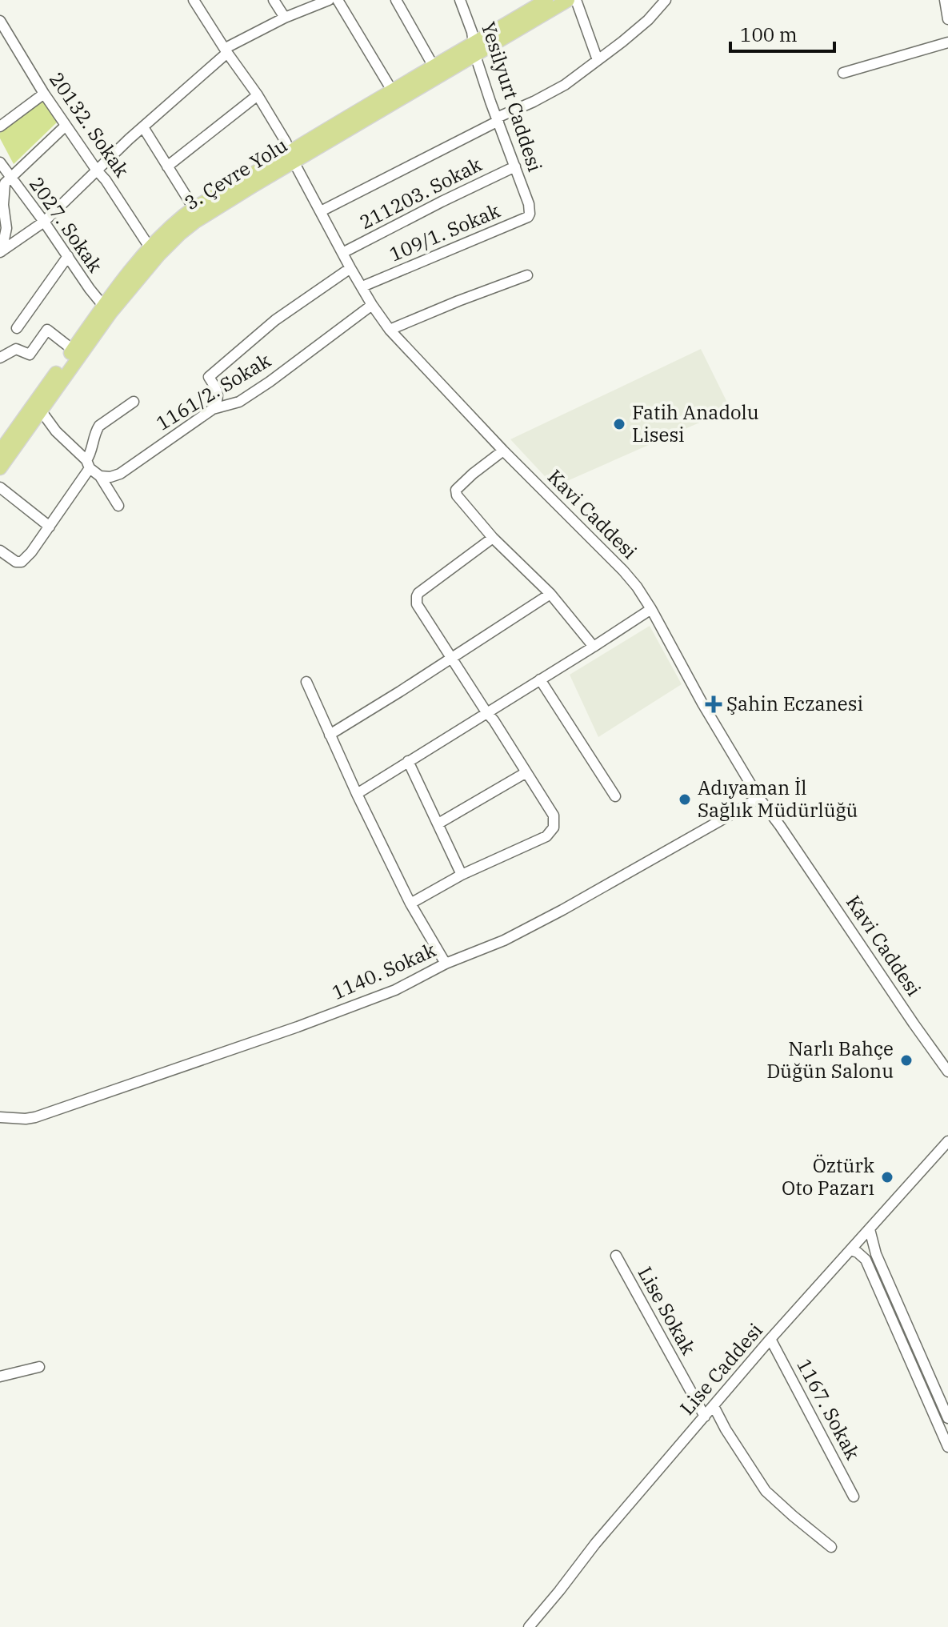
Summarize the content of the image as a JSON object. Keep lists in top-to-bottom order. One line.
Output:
{"streets":{"main road":["3. Çevre Yolu"],"street":["Yesilyurt Caddesi","20132. Sokak","211203. Sokak","2027. Sokak","109/1. Sokak","1161/2. Sokak","Kavi Caddesi","1140. Sokak","Lise Sokak","Lise Caddesi","1167. Sokak"]},"crossings":[["Yesilyurt Caddesi","3. Çevre Yolu"],["Yesilyurt Caddesi","211203. Sokak"],["Yesilyurt Caddesi","109/1. Sokak"],["20132. Sokak","3. Çevre Yolu"],["3. Çevre Yolu","2027. Sokak"],["3. Çevre Yolu","Kavi Caddesi"],["211203. Sokak","Kavi Caddesi"],["109/1. Sokak","Kavi Caddesi"],["1161/2. Sokak","Kavi Caddesi"],["Kavi Caddesi","1140. Sokak"],["Lise Sokak","Lise Caddesi"],["Lise Caddesi","1167. Sokak"]],"places":{"other":["Fatih Anadolu Lisesi","Adıyaman İl Sağlık Müdürlüğü","Narlı Bahçe Düğün Salonu","Öztürk Oto Pazarı"],"health":["Şahin Eczanesi"]},"scale_bar":"100 m"}
